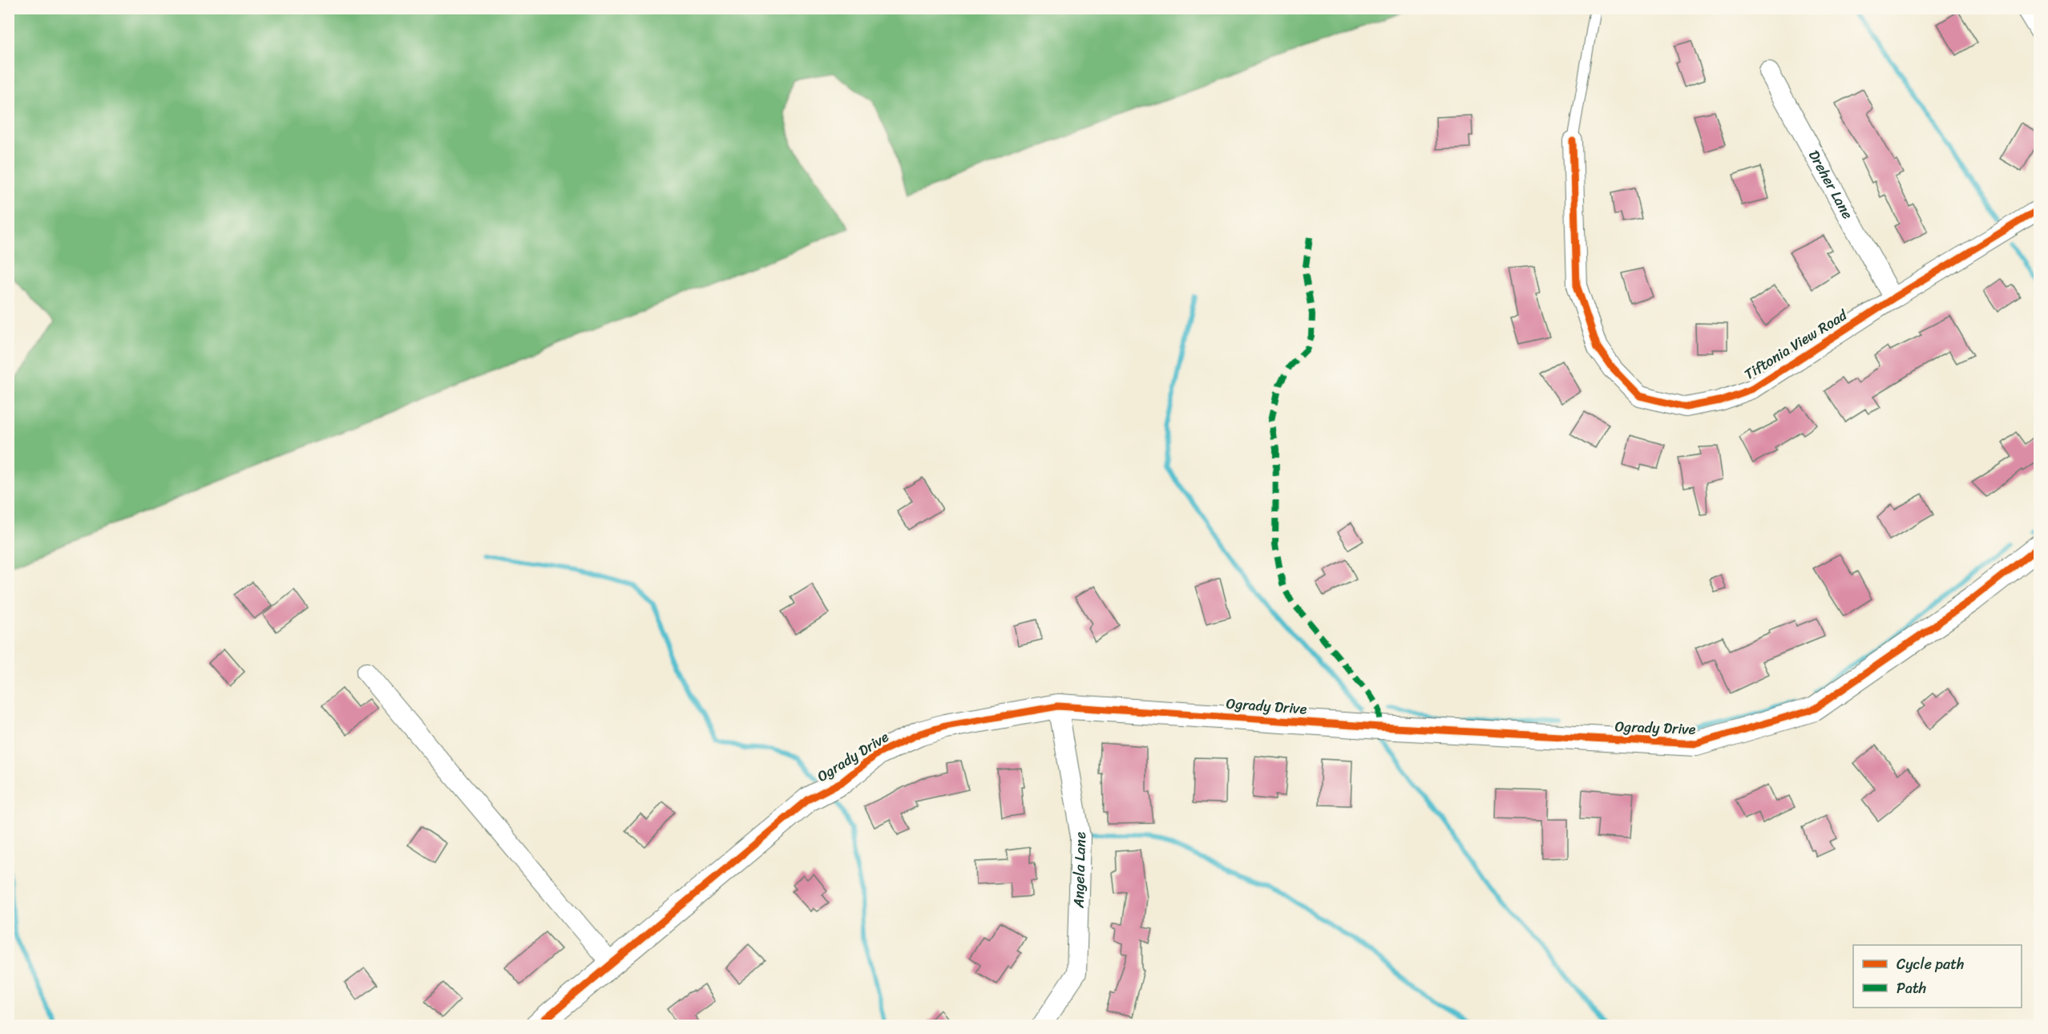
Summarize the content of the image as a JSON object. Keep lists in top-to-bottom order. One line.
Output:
{"streets":{"street":["Dreher Lane","Tiftonia View Road","Ogrady Drive","Angela Lane"]},"crossings":[["Dreher Lane","Tiftonia View Road"],["Ogrady Drive","Angela Lane"]],"legend":["Cycle path","Path"]}
